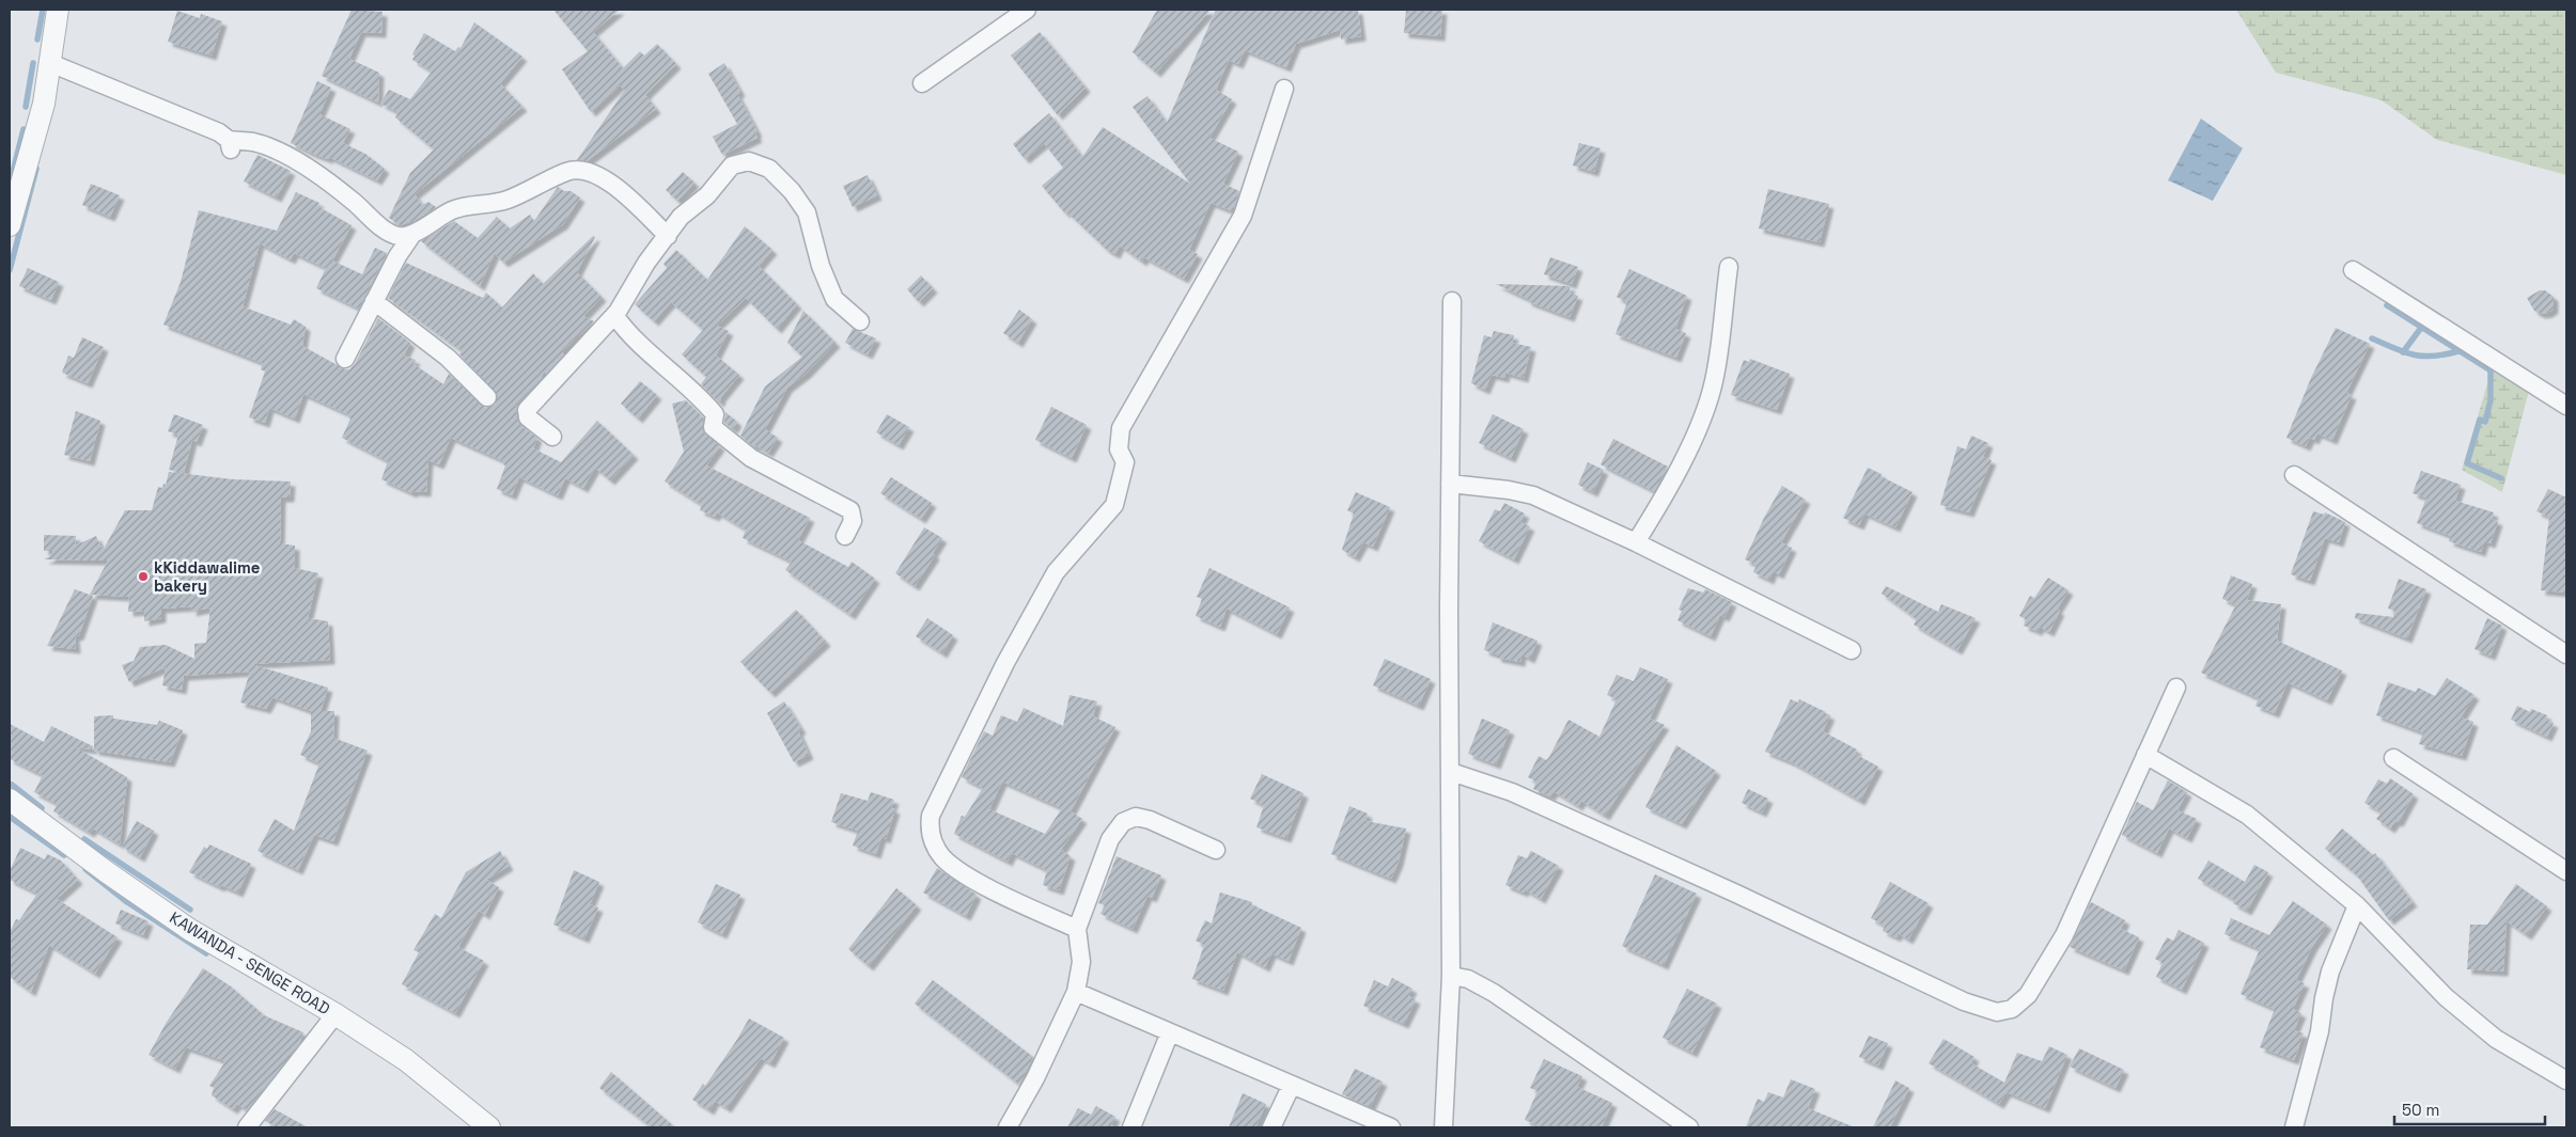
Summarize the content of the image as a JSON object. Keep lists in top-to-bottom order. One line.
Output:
{"streets":{"street":["KAWANDA - SENGE ROAD"]},"places":["kKiddawalime bakery"],"scale_bar":"50 m"}
